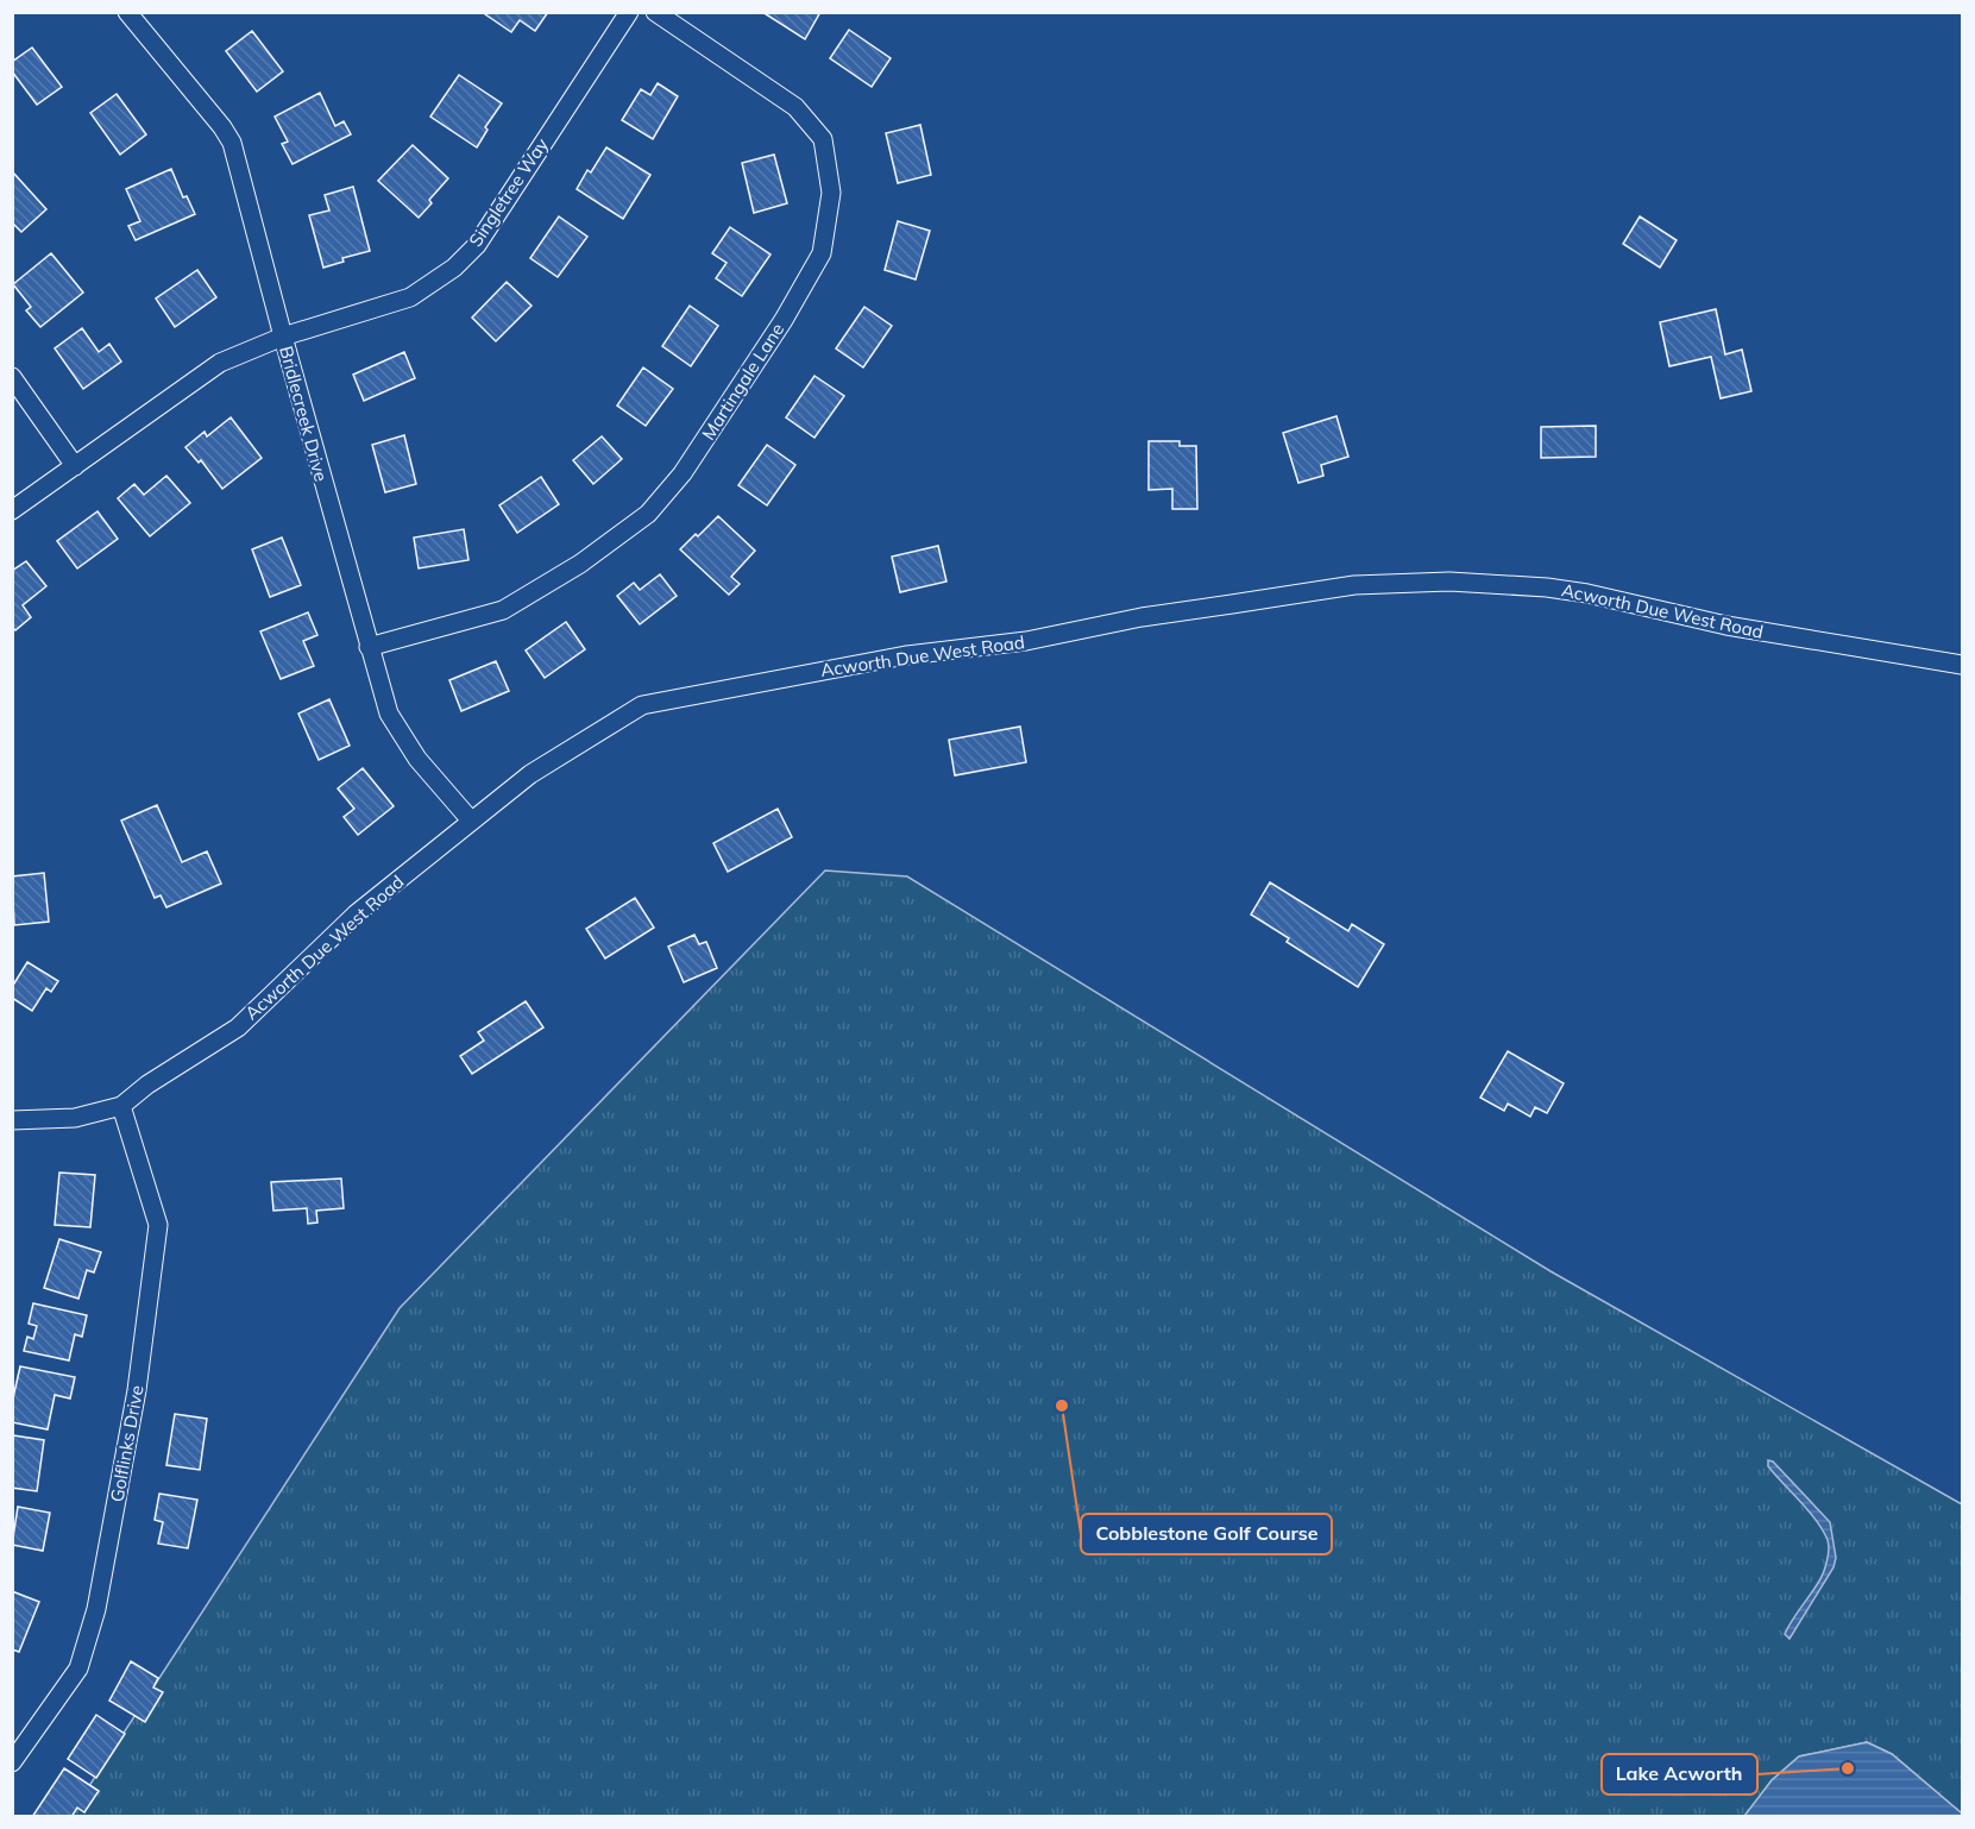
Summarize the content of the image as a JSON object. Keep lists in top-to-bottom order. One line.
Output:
{"streets":{"street":["Singletree Way","Martingale Lane","Bridlecreek Drive","Acworth Due West Road","Golflinks Drive"]},"crossings":[["Singletree Way","Bridlecreek Drive"],["Martingale Lane","Bridlecreek Drive"],["Bridlecreek Drive","Acworth Due West Road"],["Acworth Due West Road","Golflinks Drive"]],"places":["Cobblestone Golf Course","Lake Acworth"]}
